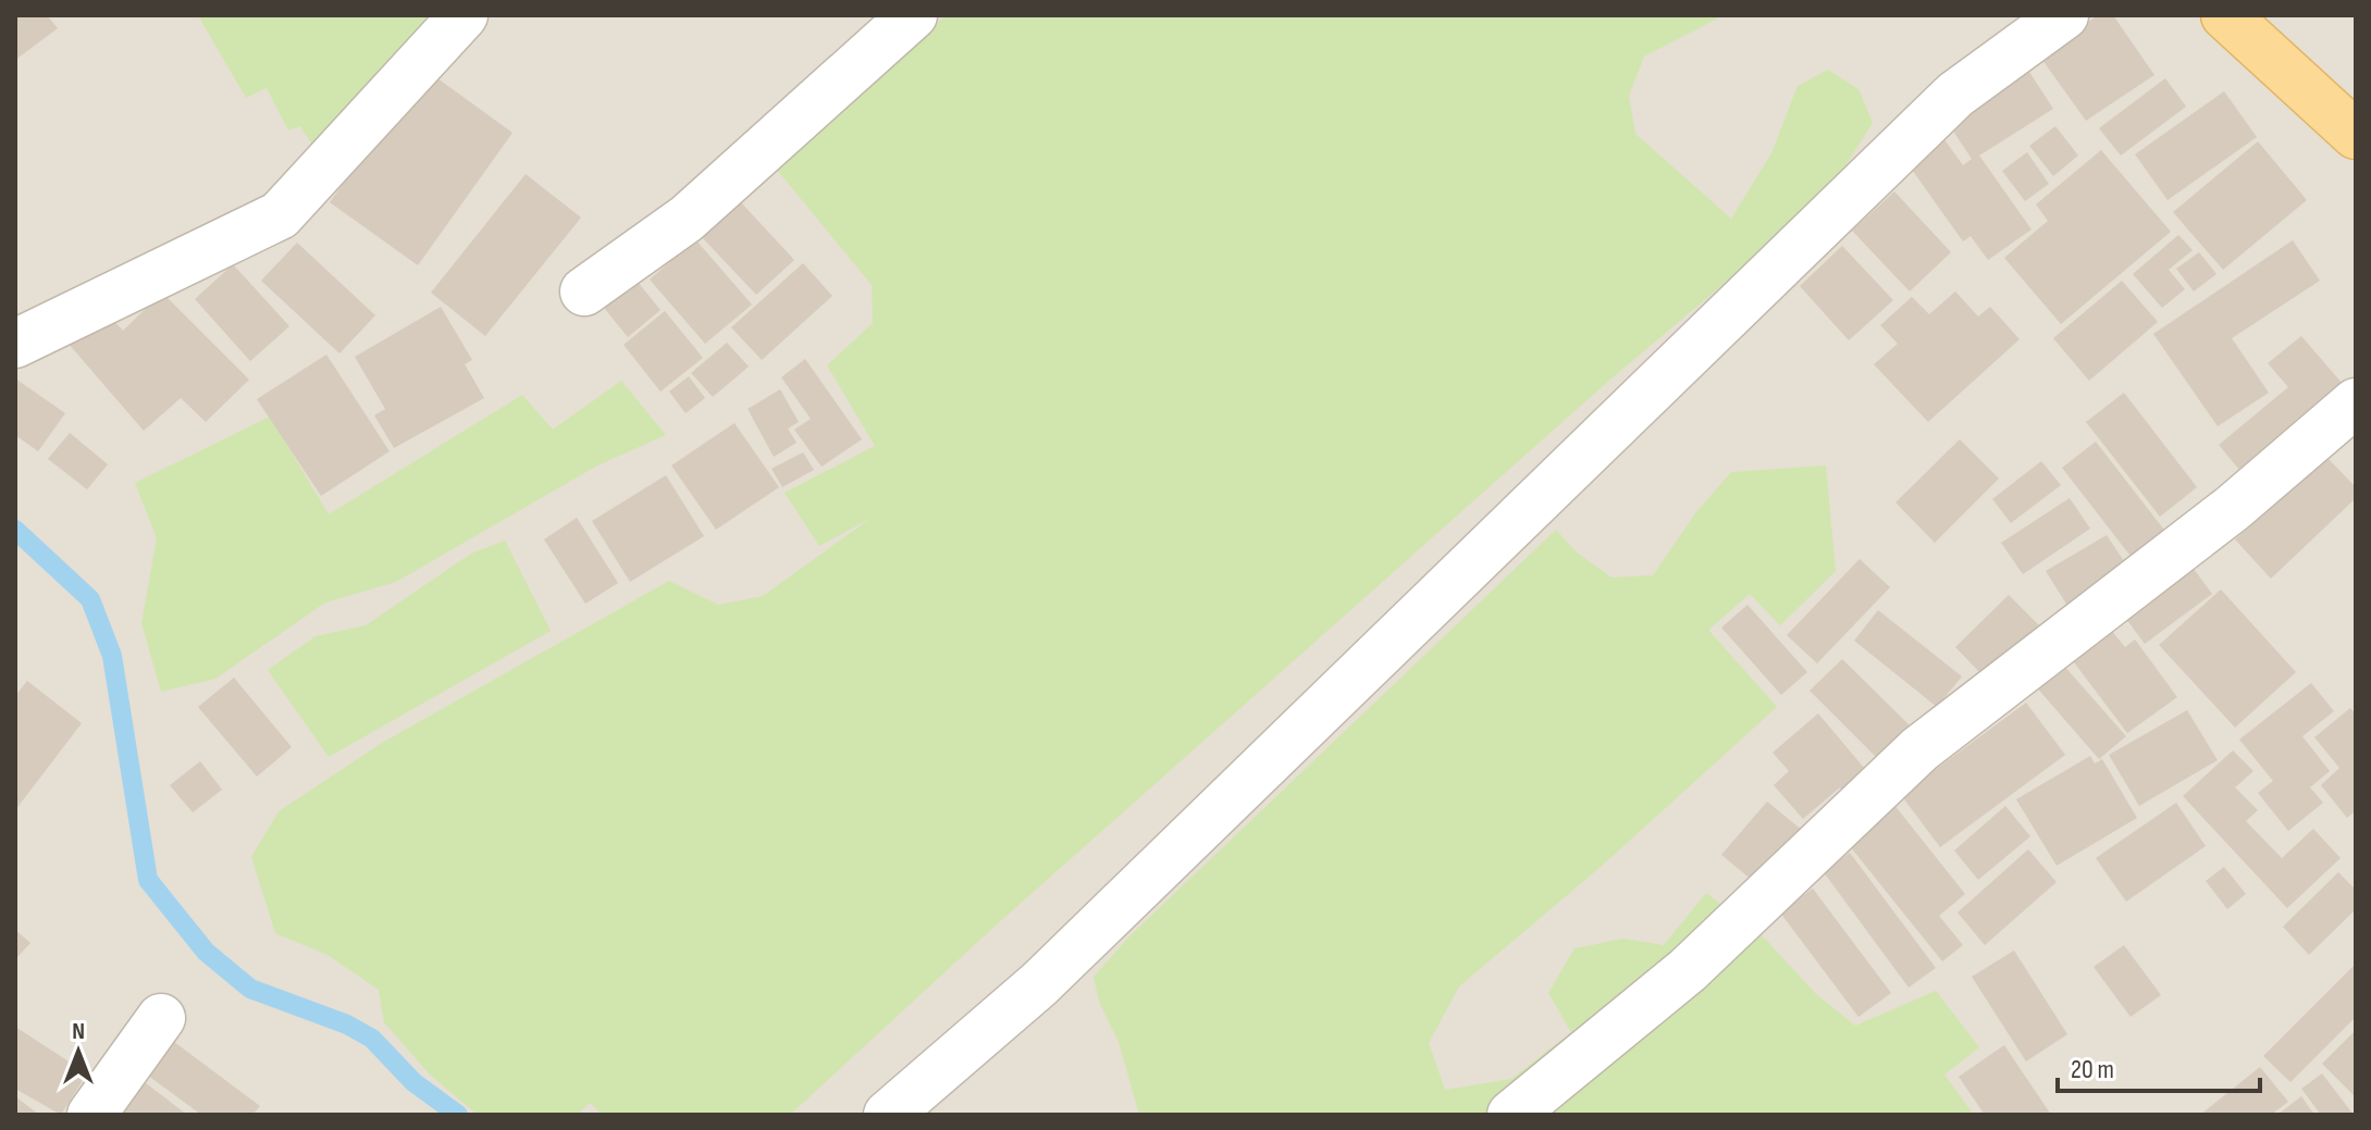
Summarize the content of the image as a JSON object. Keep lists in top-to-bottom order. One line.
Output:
{"scale_bar":"20 m","north":"top"}
